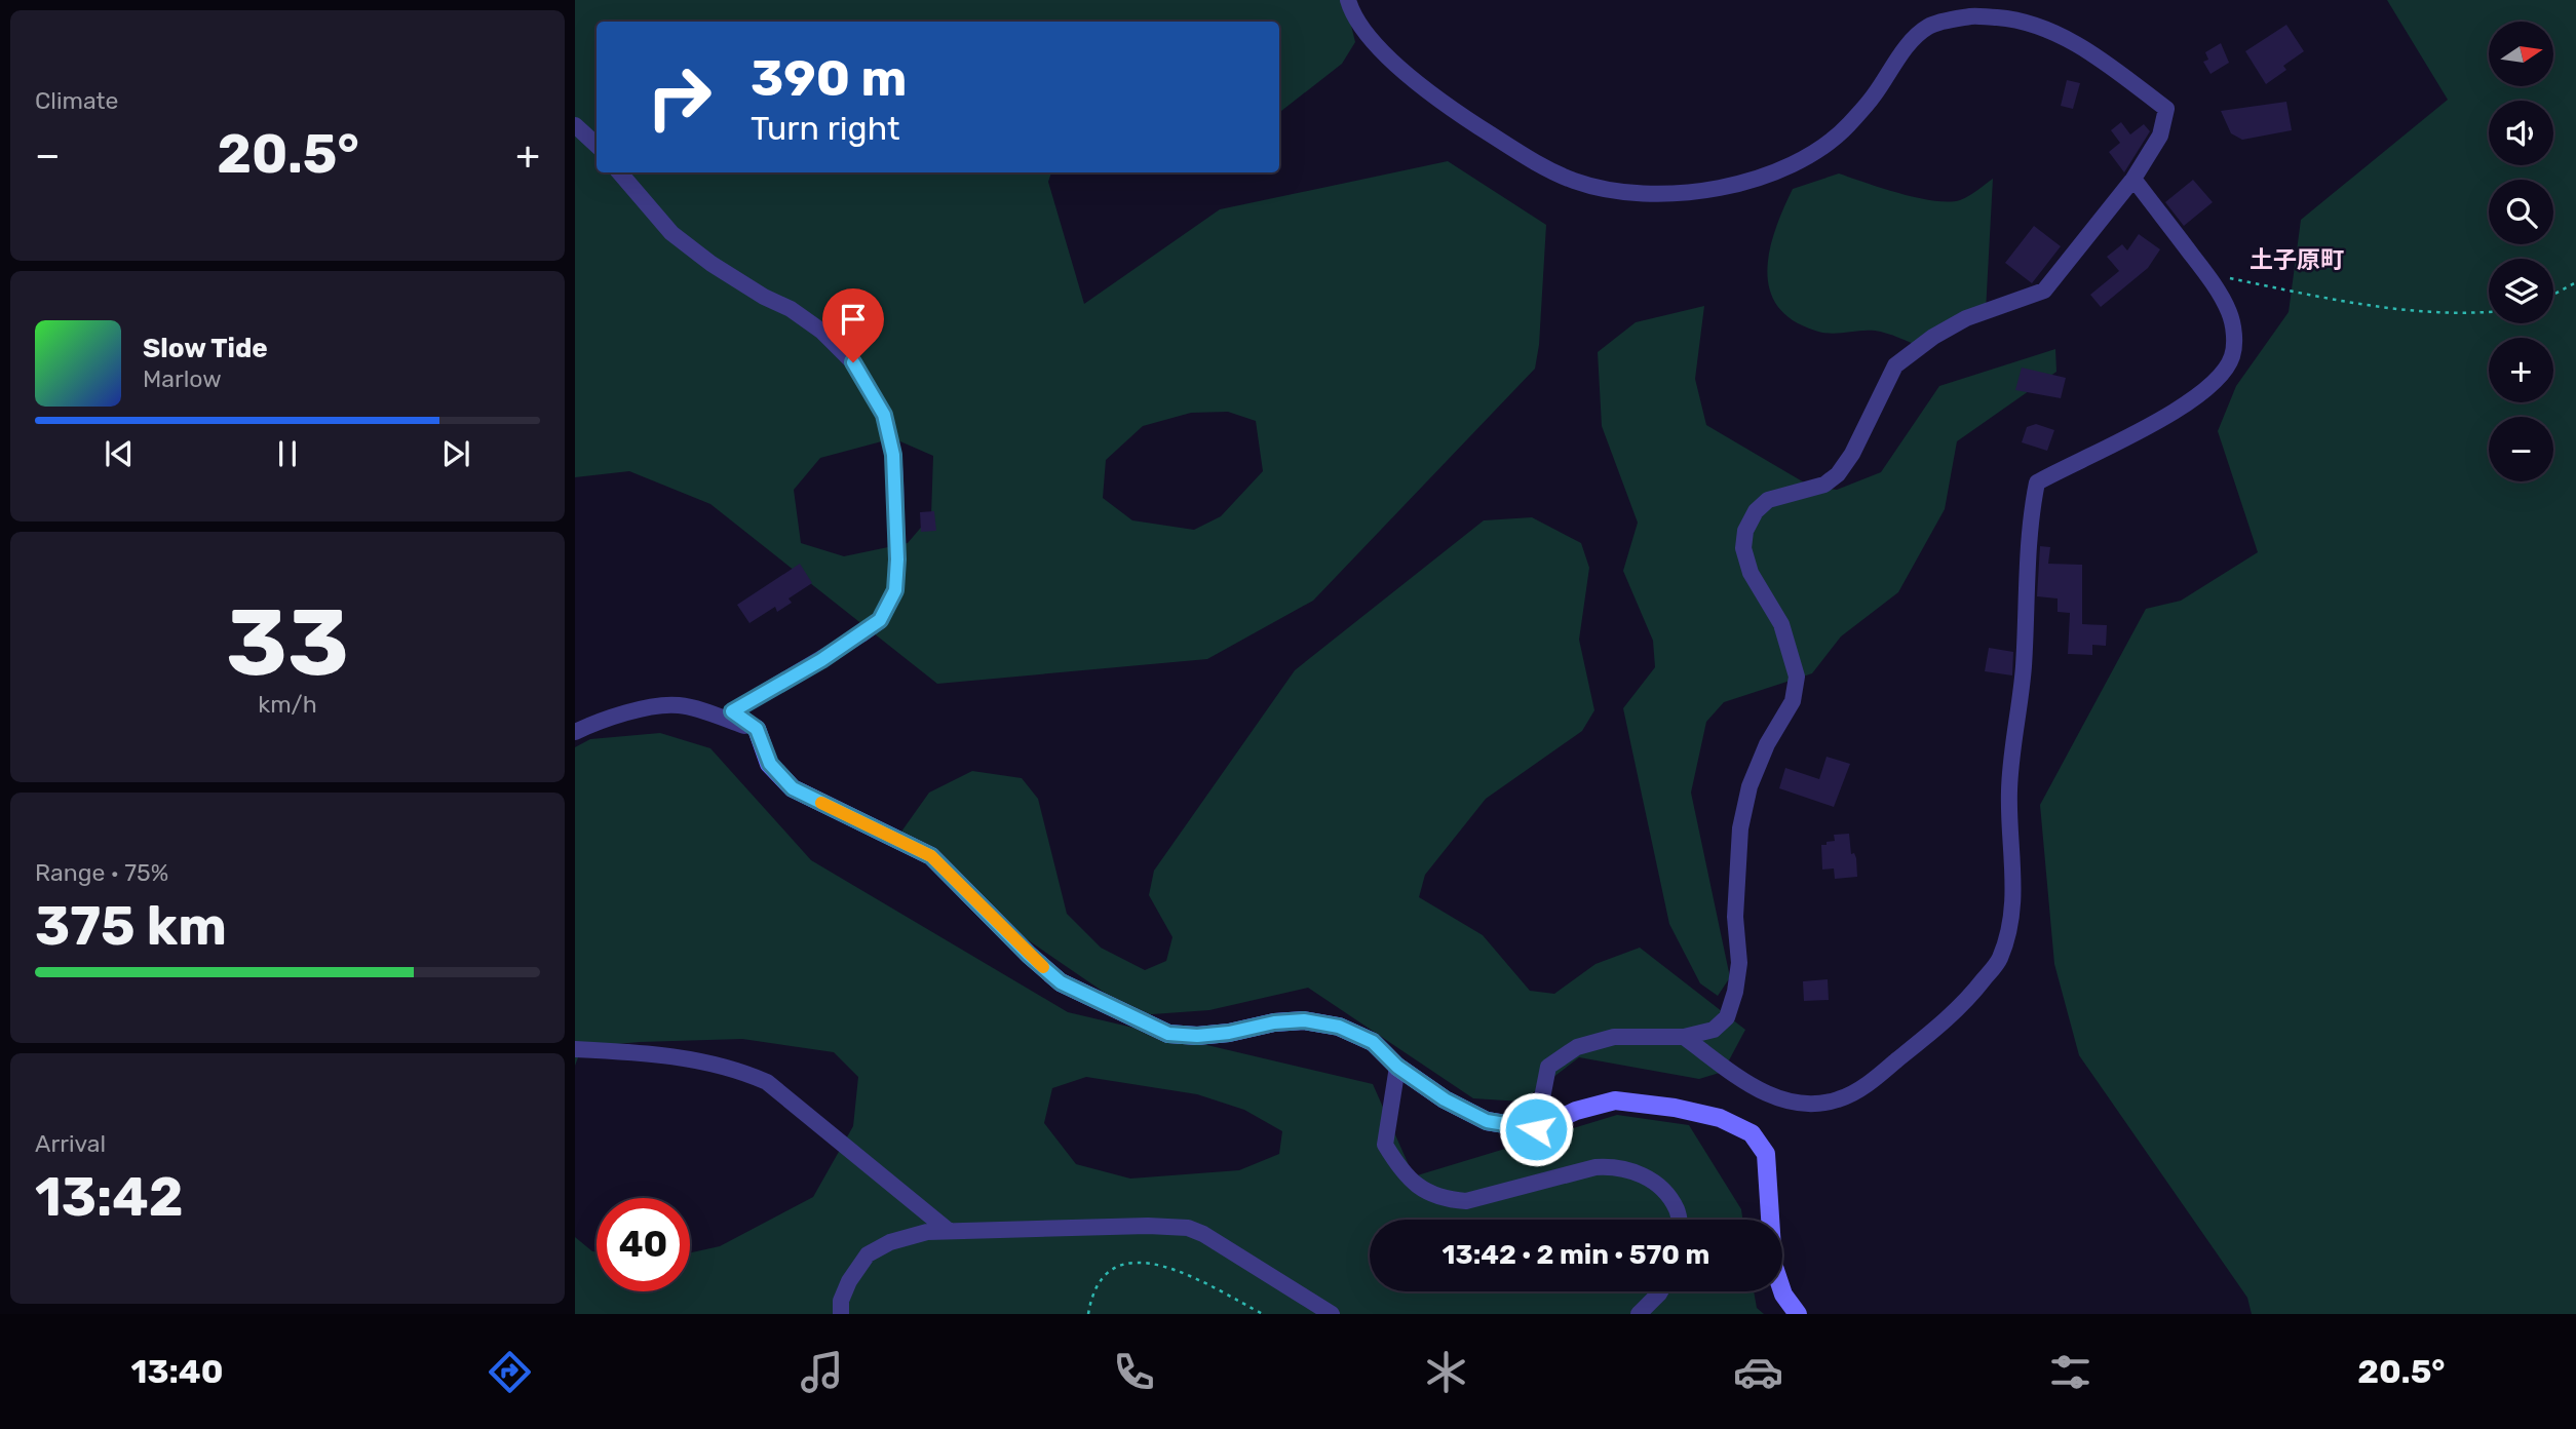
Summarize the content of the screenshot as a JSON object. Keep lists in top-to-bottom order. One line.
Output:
{"districts":["土子原町"],"north":"right","page":{"tile":["Climate",["33","km/h"],["Range · 75%","375 km"],["Arrival","13:42"]],"map_buttons":["+","−"],"turn":["390 m","Turn right"],"heat":["−","20.5°","+"],"song":["Slow Tide","Marlow"],"limit":"40","trip":"13:42 · 2 min · 570 m","tabs":["13:40","20.5°"]}}
